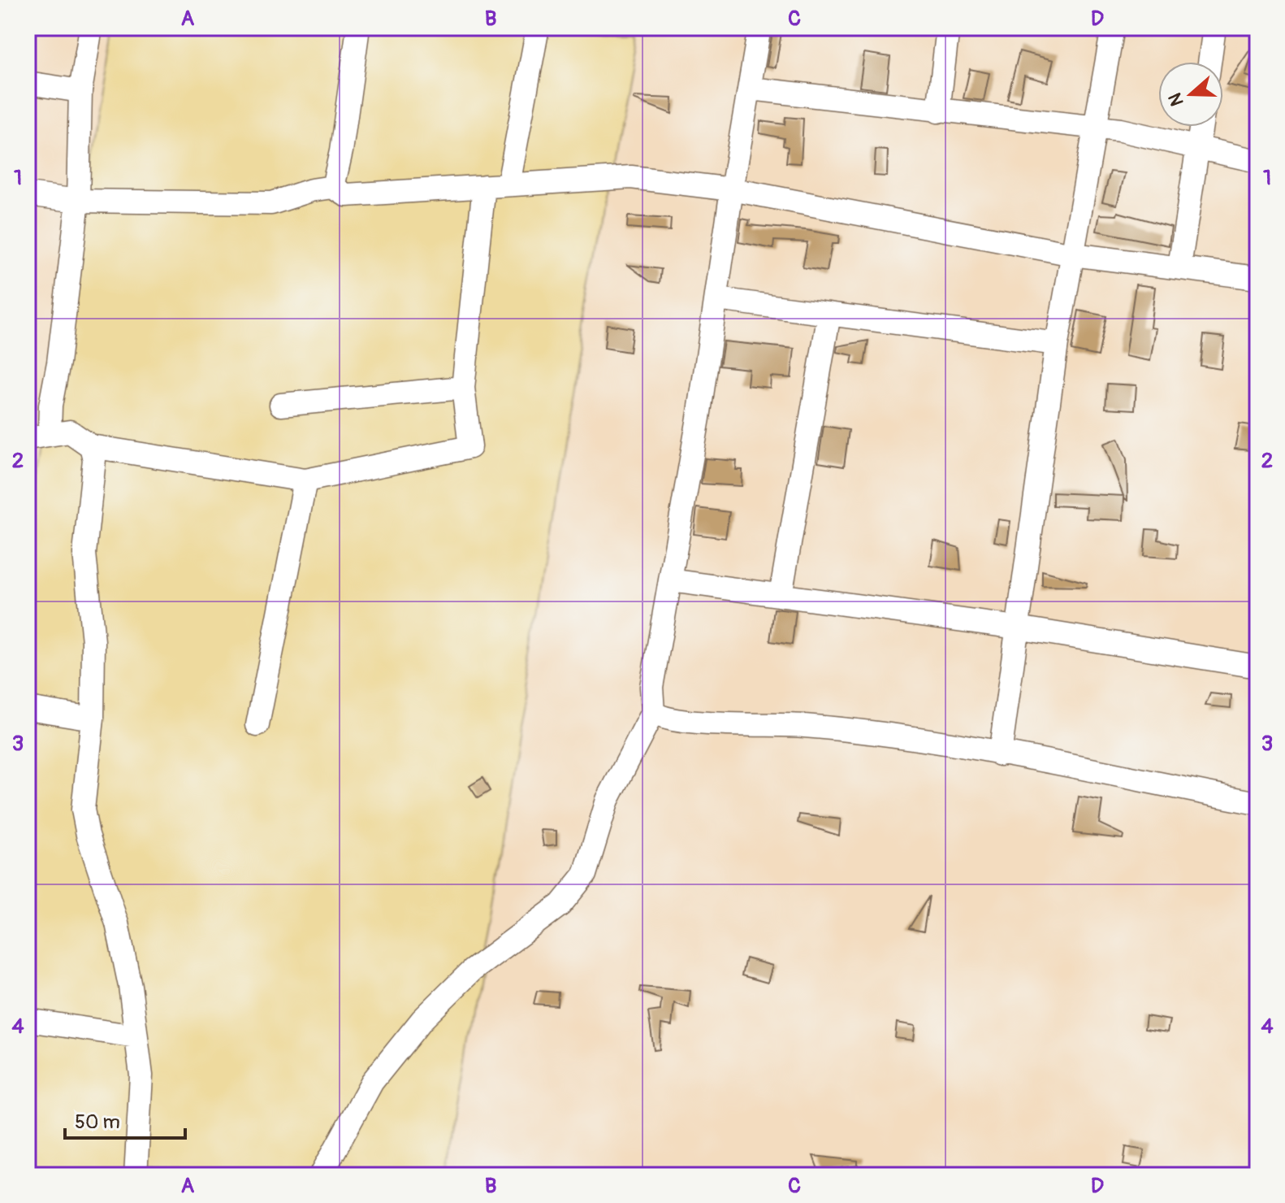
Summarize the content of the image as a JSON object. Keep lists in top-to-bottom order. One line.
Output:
{"scale_bar":"50 m","north":"left","grid":{"columns":["A","B","C","D"],"rows":["1","2","3","4"]}}
